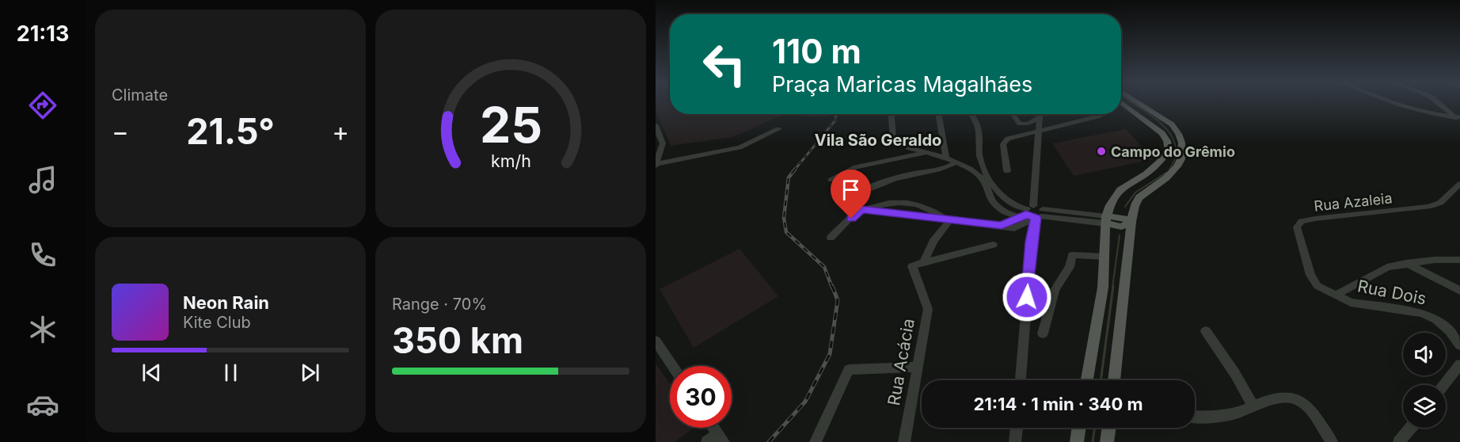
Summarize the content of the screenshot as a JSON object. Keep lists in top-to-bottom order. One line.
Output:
{"streets":{"street":["Rua Azaleia","Rua Dois","Rua Acácia"]},"crossings":[["Rua Azaleia","Rua Dois"]],"districts":["Vila São Geraldo"],"places":["Campo do Grêmio"],"page":{"tabs":"21:13","tile":["Climate",["Range · 70%","350 km"]],"turn":["110 m","Praça Maricas Magalhães"],"heat":["−","21.5°","+"],"song":["Neon Rain","Kite Club"],"limit":"30","trip":"21:14 · 1 min · 340 m","gauge":["25","km/h"]}}
